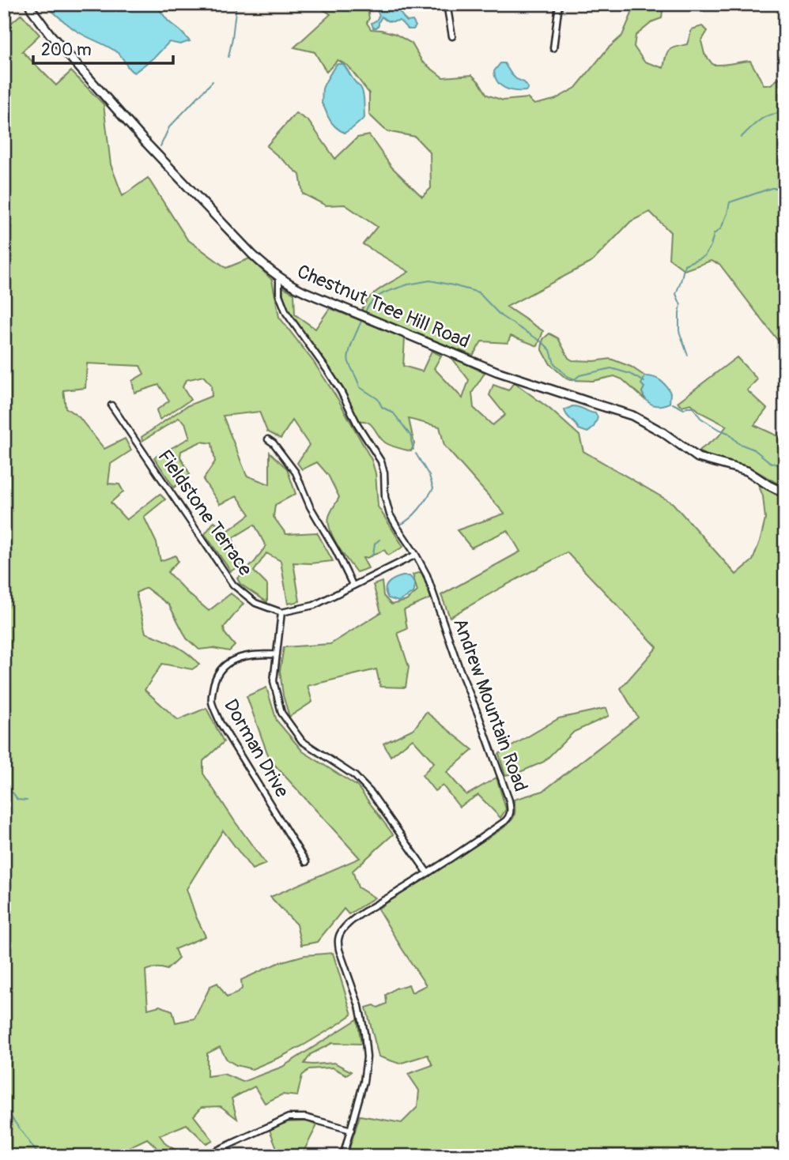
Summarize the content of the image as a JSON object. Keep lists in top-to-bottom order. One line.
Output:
{"streets":{"street":["Chestnut Tree Hill Road","Fieldstone Terrace","Andrew Mountain Road","Dorman Drive"]},"crossings":[["Chestnut Tree Hill Road","Andrew Mountain Road"]],"scale_bar":"200 m"}
